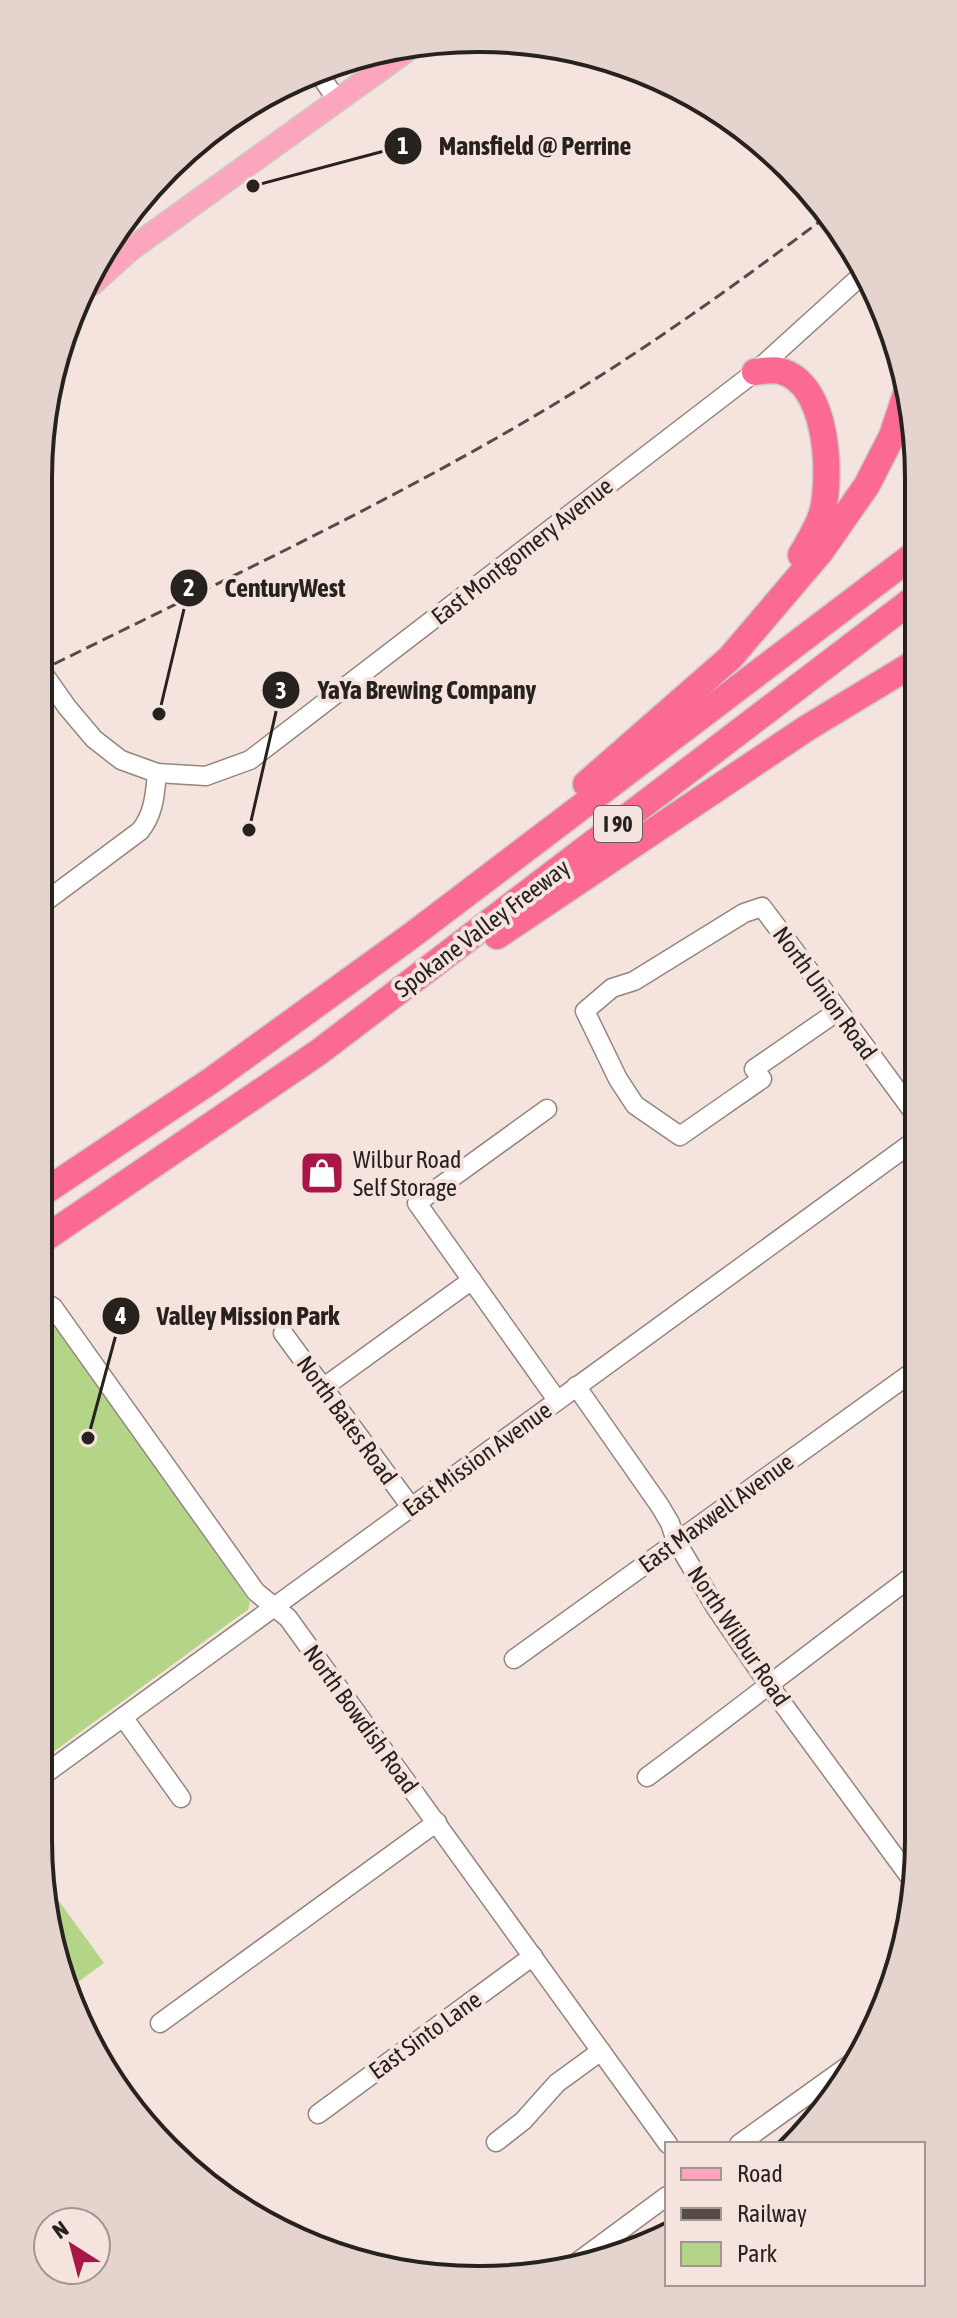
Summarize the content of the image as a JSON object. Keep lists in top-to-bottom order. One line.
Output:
{"streets":{"highway":["I 90","Spokane Valley Freeway"],"street":["East Montgomery Avenue","North Union Road","North Bates Road","East Mission Avenue","East Maxwell Avenue","North Wilbur Road","North Bowdish Road","East Sinto Lane"]},"crossings":[["North Bates Road","East Mission Avenue"],["East Mission Avenue","North Wilbur Road"],["East Mission Avenue","North Bowdish Road"],["East Maxwell Avenue","North Wilbur Road"],["North Bowdish Road","East Sinto Lane"]],"places":{"other":["Mansfield @ Perrine","CenturyWest","YaYa Brewing Company","Valley Mission Park"],"shop":["Wilbur Road Self Storage"]},"legend":["Road","Railway","Park"],"north":"top left"}
